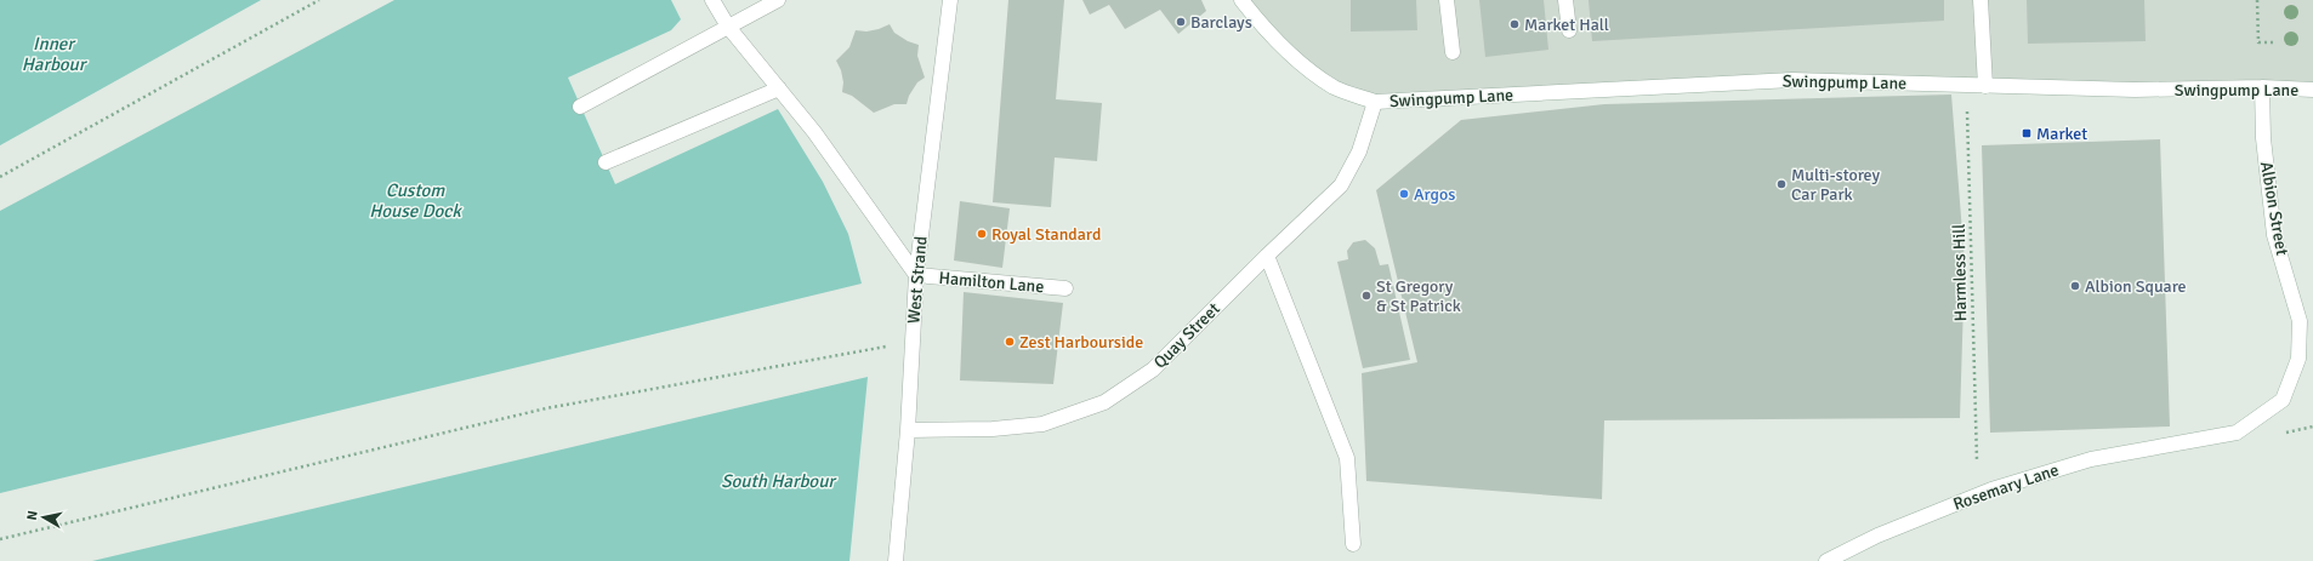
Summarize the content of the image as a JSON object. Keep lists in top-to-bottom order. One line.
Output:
{"streets":{"main road":["Swingpump Lane","Albion Street","West Strand","Hamilton Lane","Quay Street","Rosemary Lane"],"path":["Harmless Hill"]},"crossings":[["Swingpump Lane","Albion Street"],["Swingpump Lane","Harmless Hill"],["Swingpump Lane","Quay Street"],["Albion Street","Rosemary Lane"],["West Strand","Hamilton Lane"],["West Strand","Quay Street"]],"water":["Inner Harbour","Custom House Dock","South Harbour"],"places":{"other":["Barclays","Market Hall","Multi-storey Car Park","Argos","Royal Standard","Albion Square","St Gregory & St Patrick","Zest Harbourside"],"transit":["Market"]},"north":"left"}
